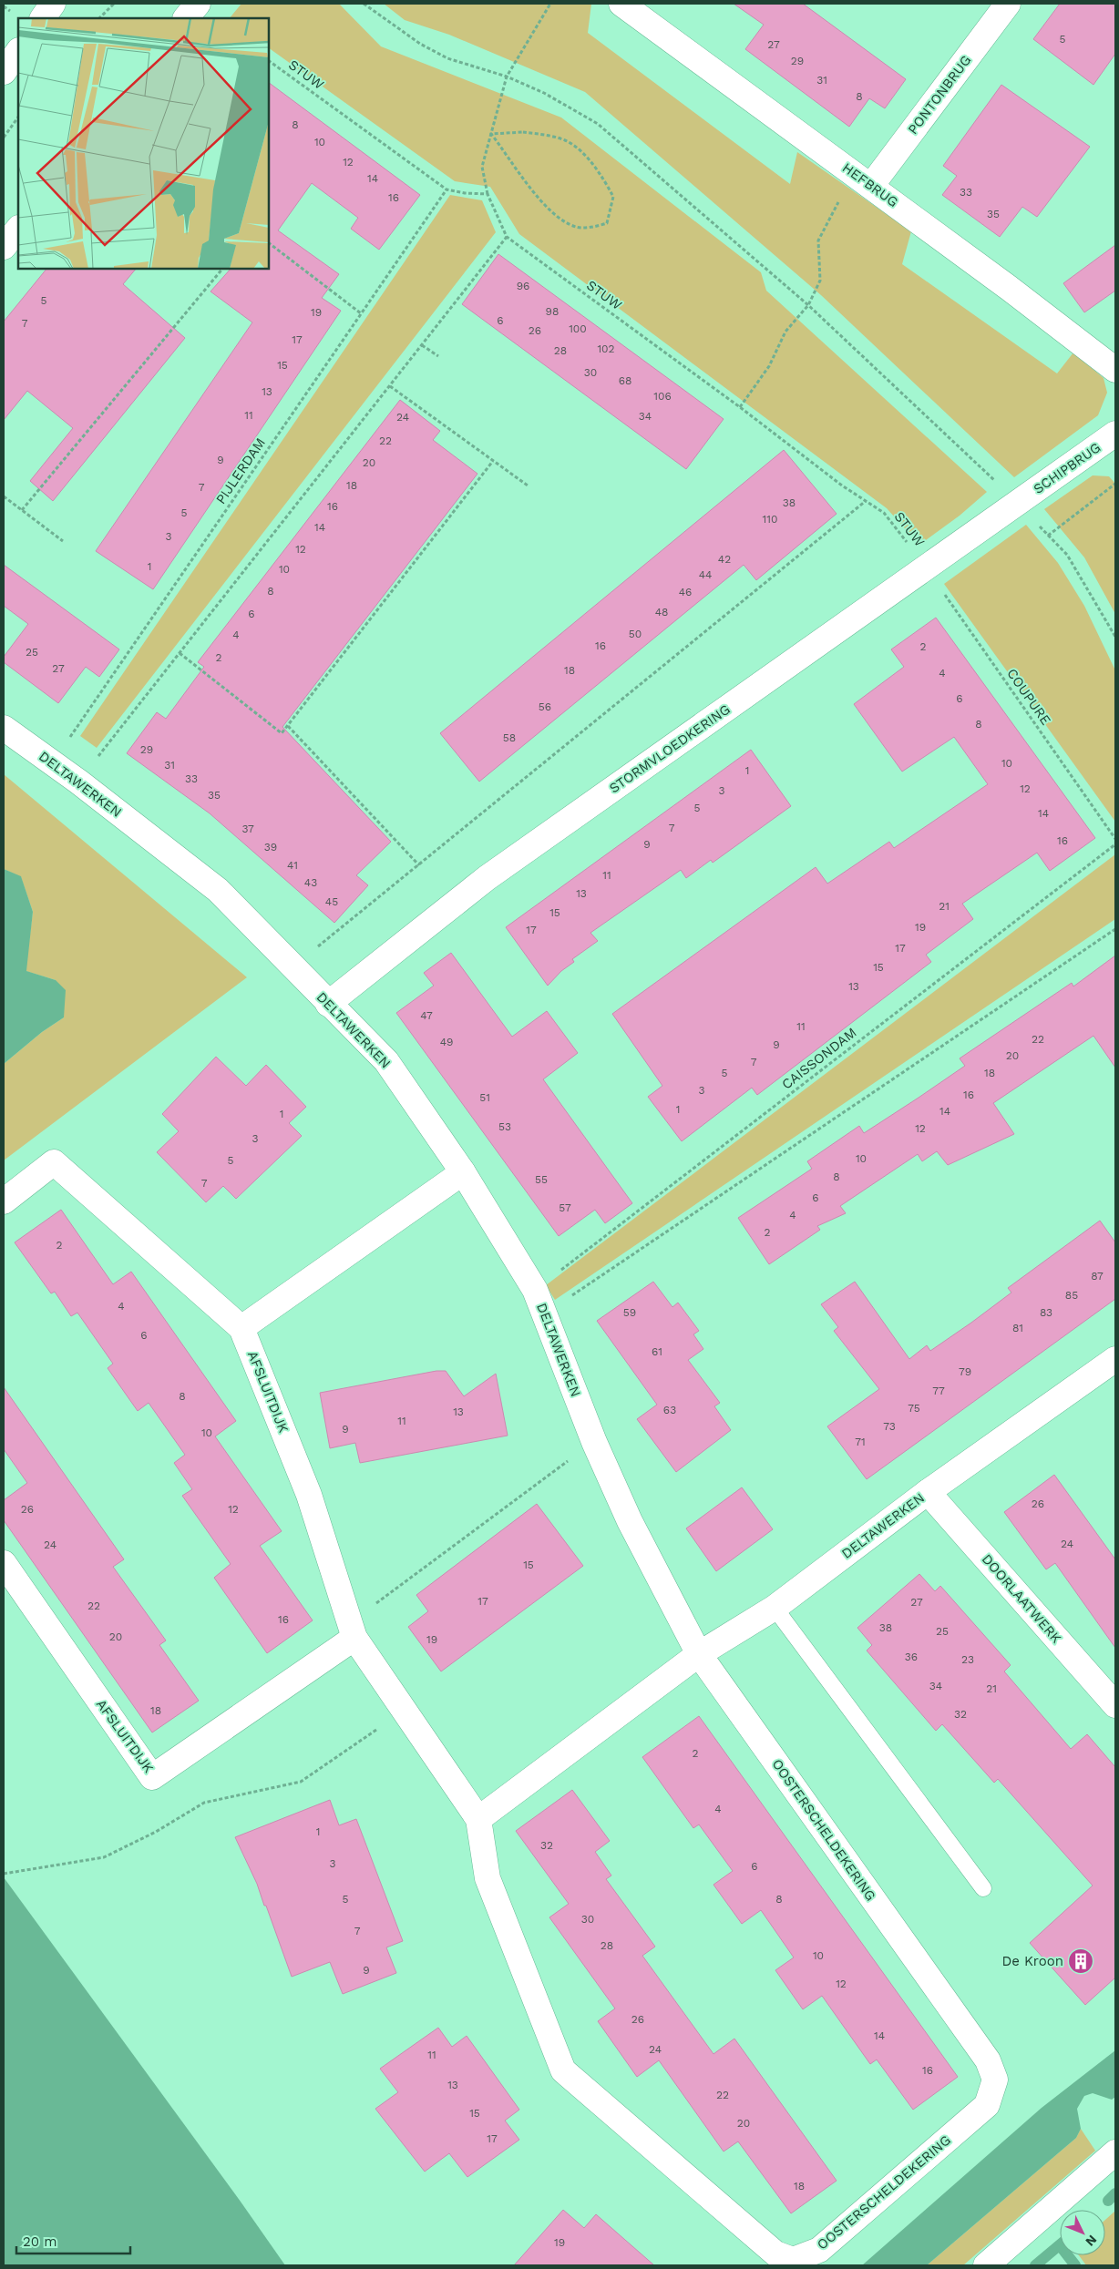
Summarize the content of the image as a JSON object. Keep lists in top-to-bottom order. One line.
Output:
{"streets":{"street":["PONTONBRUG","HEFBRUG","SCHIPBRUG","STORMVLOEDKERING","DELTAWERKEN","AFSLUITDIJK","DOORLAATWERK","OOSTERSCHELDEKERING"],"path":["STUW","PIJLERDAM","COUPURE","CAISSONDAM"]},"crossings":[["STUW","PIJLERDAM"],["STUW","COUPURE"],["STUW","STORMVLOEDKERING"],["PONTONBRUG","HEFBRUG"],["SCHIPBRUG","STORMVLOEDKERING"],["PIJLERDAM","DELTAWERKEN"],["COUPURE","STORMVLOEDKERING"],["STORMVLOEDKERING","DELTAWERKEN"],["DELTAWERKEN","CAISSONDAM"],["DELTAWERKEN","DOORLAATWERK"],["DELTAWERKEN","OOSTERSCHELDEKERING"],["AFSLUITDIJK","OOSTERSCHELDEKERING"]],"places":{"building":["De Kroon"]},"house_numbers":["5","27","29","31","8","8","10","12","14","33","16","35","96","5","98","19","6","7","100","26","17","102","28","15","30","68","13","106","11","34","24","22","9","20","18","7","38","16","5","110","14","3","12","42","1","10","44","8","46","48","6","50","4","16","2","25","2","27","18","4","6","56","8","58","29","10","31","1","33","12","3","35","5","14","7","37","16","9","39","41","11","43","13","45","21","15","19","17","17","15","13","47","11","22","49","9","20","7","5","18","3","16","51","1","14","1","53","12","3","10","5","8","55","7","6","57","4","2","2","87","85","4","59","83","81","6","61","79","77","8","75","63","13","11","73","9","10","71","26","26","12","24","24","15","17","27","22","16","38","25","20","19","36","23","34","21","18","32","2","4","1","32","3","6","5","8","30","7","28","10","9","12","26","14","24","11","16","13","22","15","20","17","18","19"],"scale_bar":"20 m","north":"bottom right"}
